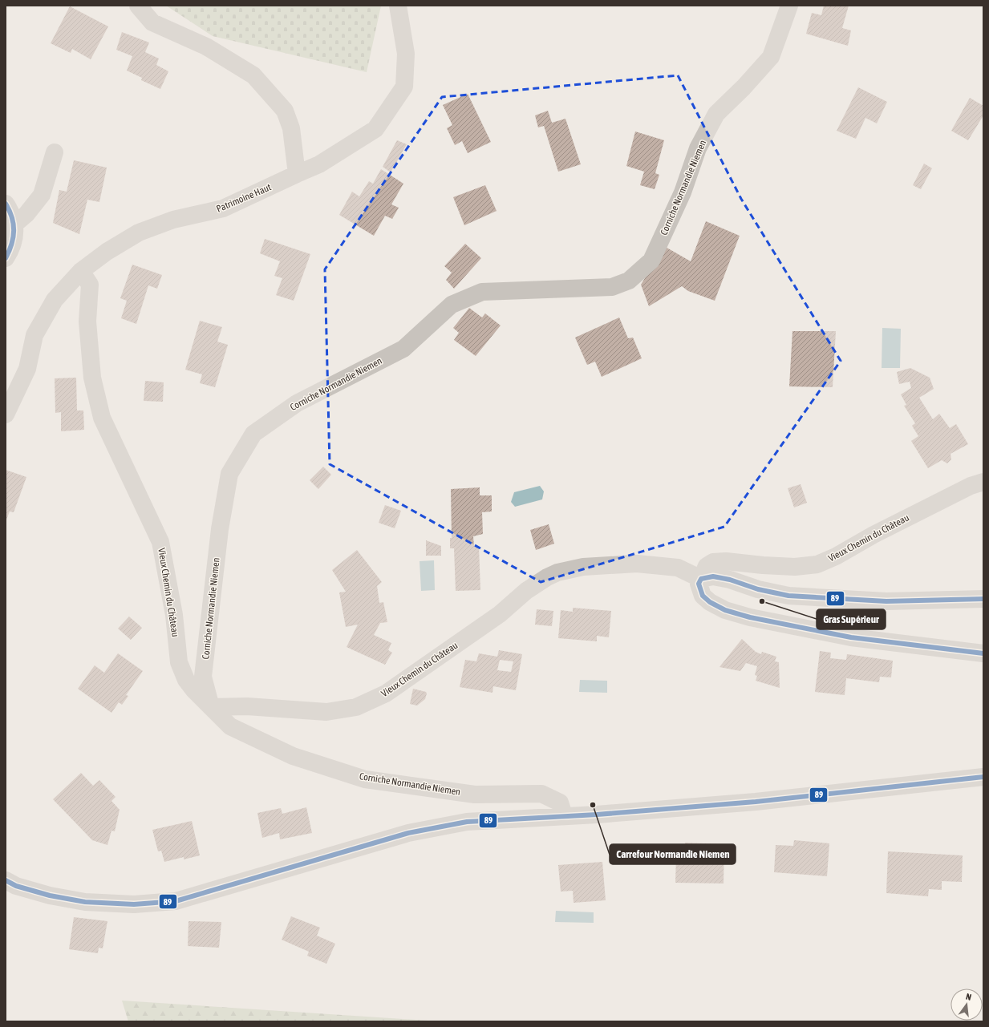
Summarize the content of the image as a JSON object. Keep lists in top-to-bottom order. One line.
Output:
{"streets":{"street":["Corniche Normandie Niemen","Patrimoine Haut","Vieux Chemin du Château"]},"crossings":[["Corniche Normandie Niemen","Vieux Chemin du Château"],["Patrimoine Haut","Vieux Chemin du Château"]],"places":["Gras Supérieur","Carrefour Normandie Niemen"],"lines":["transit line 89"],"north":"top"}
